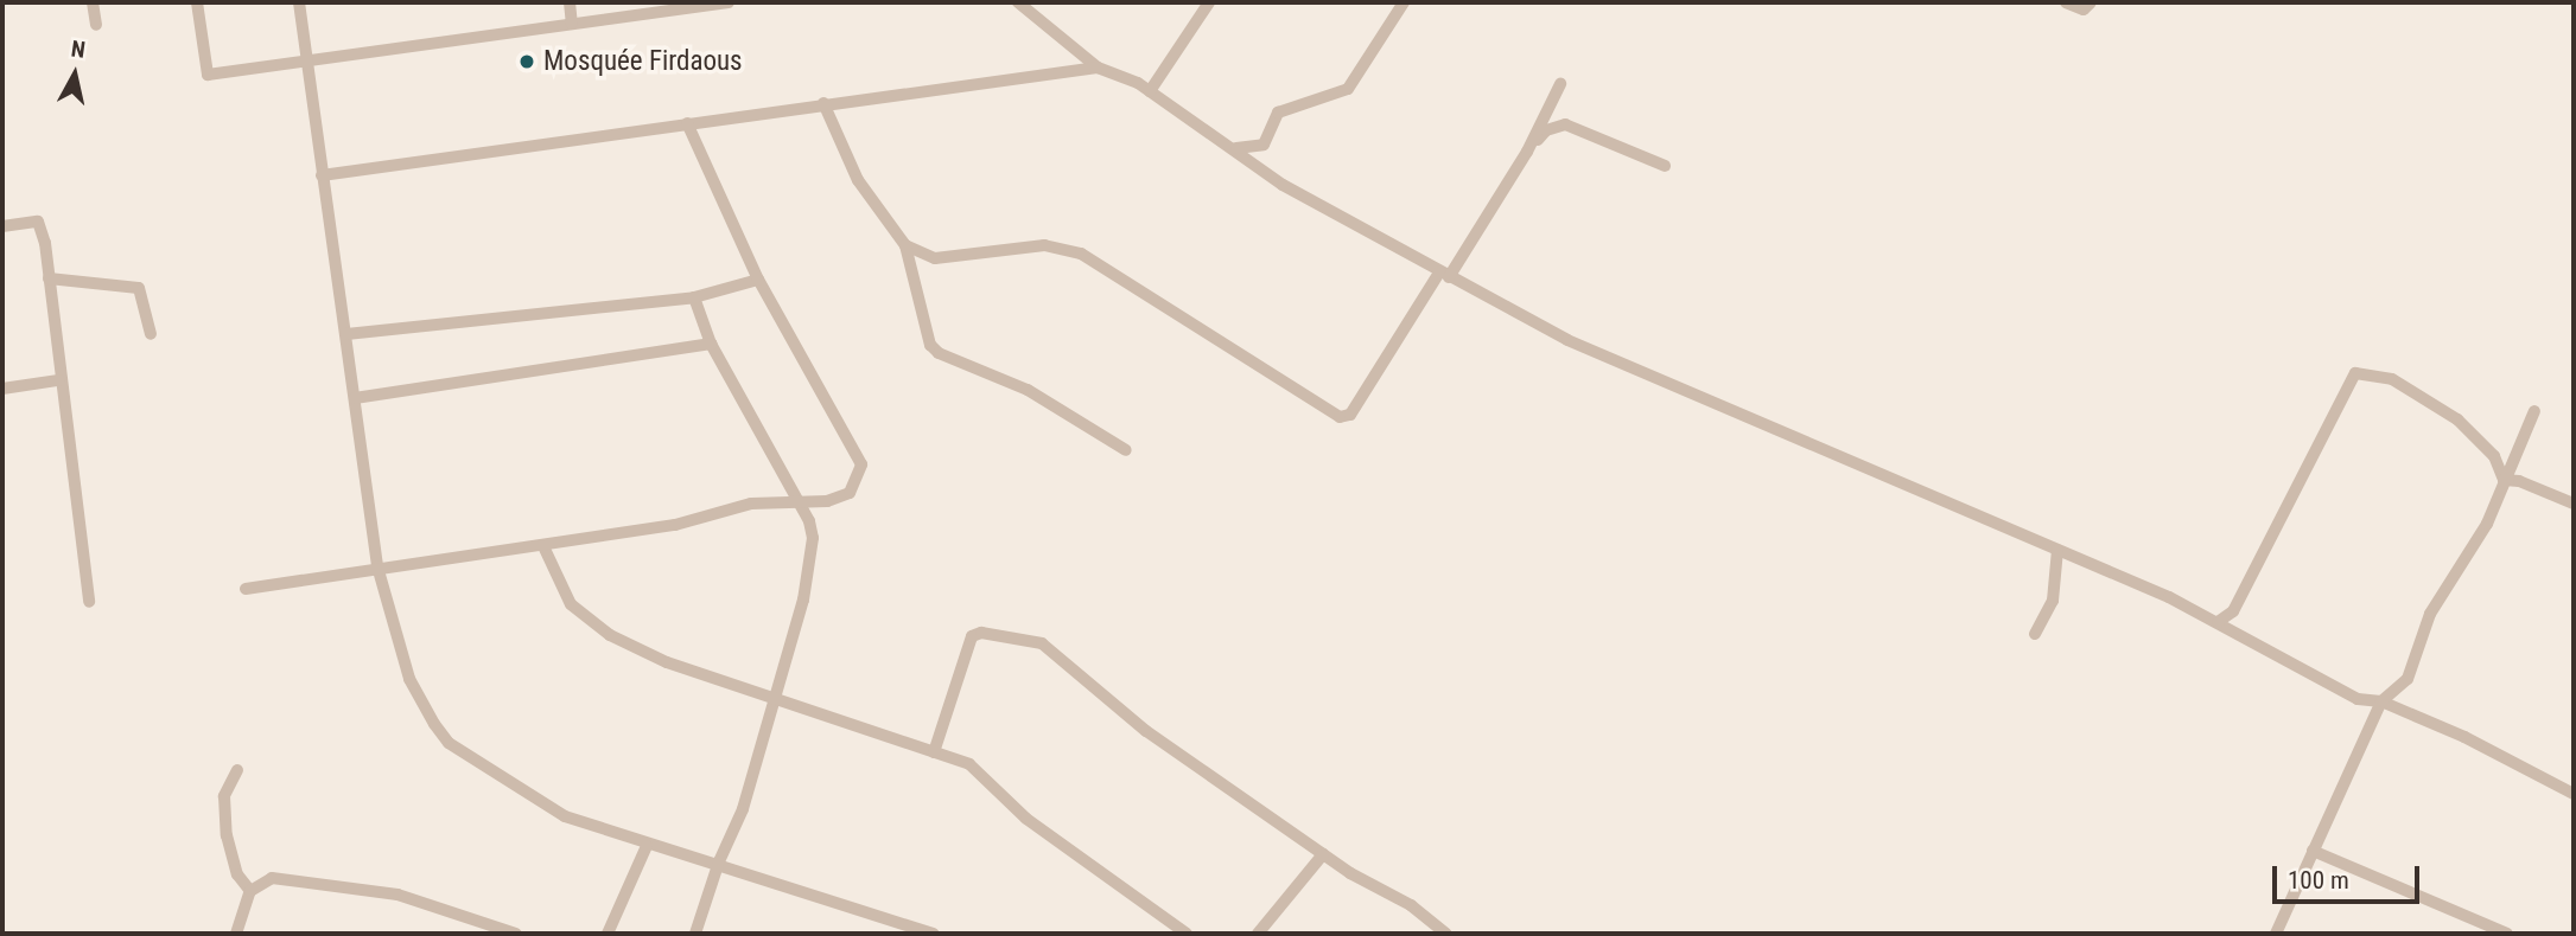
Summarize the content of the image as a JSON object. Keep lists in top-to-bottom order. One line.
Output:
{"places":["Mosquée Firdaous"],"scale_bar":"100 m","north":"top"}
